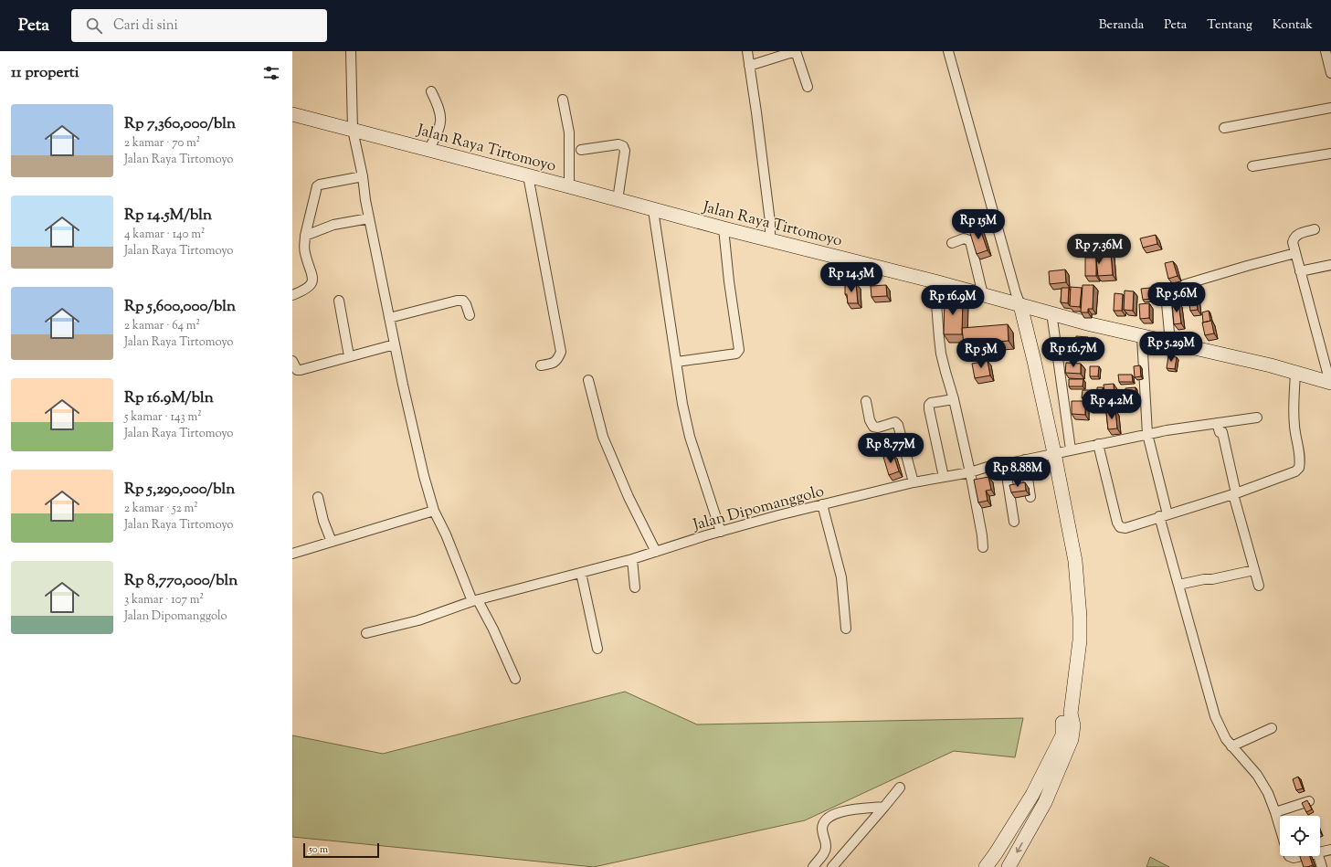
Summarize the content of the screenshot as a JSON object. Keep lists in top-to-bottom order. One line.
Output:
{"streets":{"street":["Jalan Raya Tirtomoyo","Jalan Dipomanggolo"]},"scale_bar":"50 m","page":{"header":"Peta","search":"Cari di sini","nav":["Beranda","Peta","Tentang","Kontak"],"heading":"11 properti","list":[{"name":"Rp 7,360,000/bln","note":"2 kamar · 70 m² · Jalan Raya Tirtomoyo"},{"name":"Rp 14.5M/bln","note":"4 kamar · 140 m² · Jalan Raya Tirtomoyo"},{"name":"Rp 5,600,000/bln","note":"2 kamar · 64 m² · Jalan Raya Tirtomoyo"},{"name":"Rp 16.9M/bln","note":"5 kamar · 143 m² · Jalan Raya Tirtomoyo"},{"name":"Rp 5,290,000/bln","note":"2 kamar · 52 m² · Jalan Raya Tirtomoyo"},{"name":"Rp 8,770,000/bln","note":"3 kamar · 107 m² · Jalan Dipomanggolo"}],"price":["Rp 15M","Rp 7.36M","Rp 14.5M","Rp 5.6M","Rp 16.9M","Rp 5.29M","Rp 16.7M","Rp 5M","Rp 4.2M","Rp 8.77M","Rp 8.88M"],"scale":"50 m"}}
